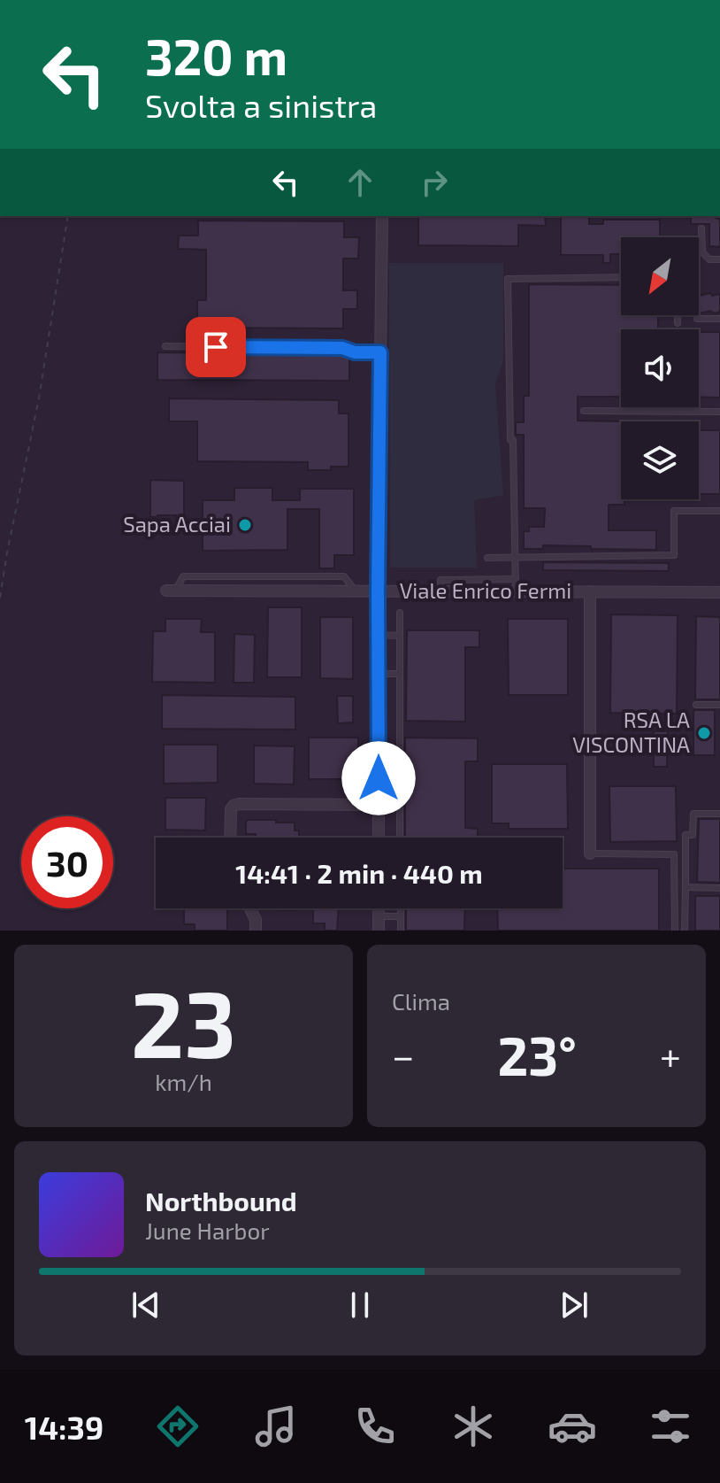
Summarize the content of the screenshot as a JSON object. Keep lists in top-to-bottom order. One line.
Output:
{"streets":{"street":["Viale Enrico Fermi"]},"places":["Sapa Acciai","RSA LA VISCONTINA"],"north":"bottom left","page":{"turn":["320 m","Svolta a sinistra"],"limit":"30","trip":"14:41 · 2 min · 440 m","tile":[["23","km/h"],"Clima"],"heat":["−","23°","+"],"song":["Northbound","June Harbor"],"tabs":"14:39"}}
